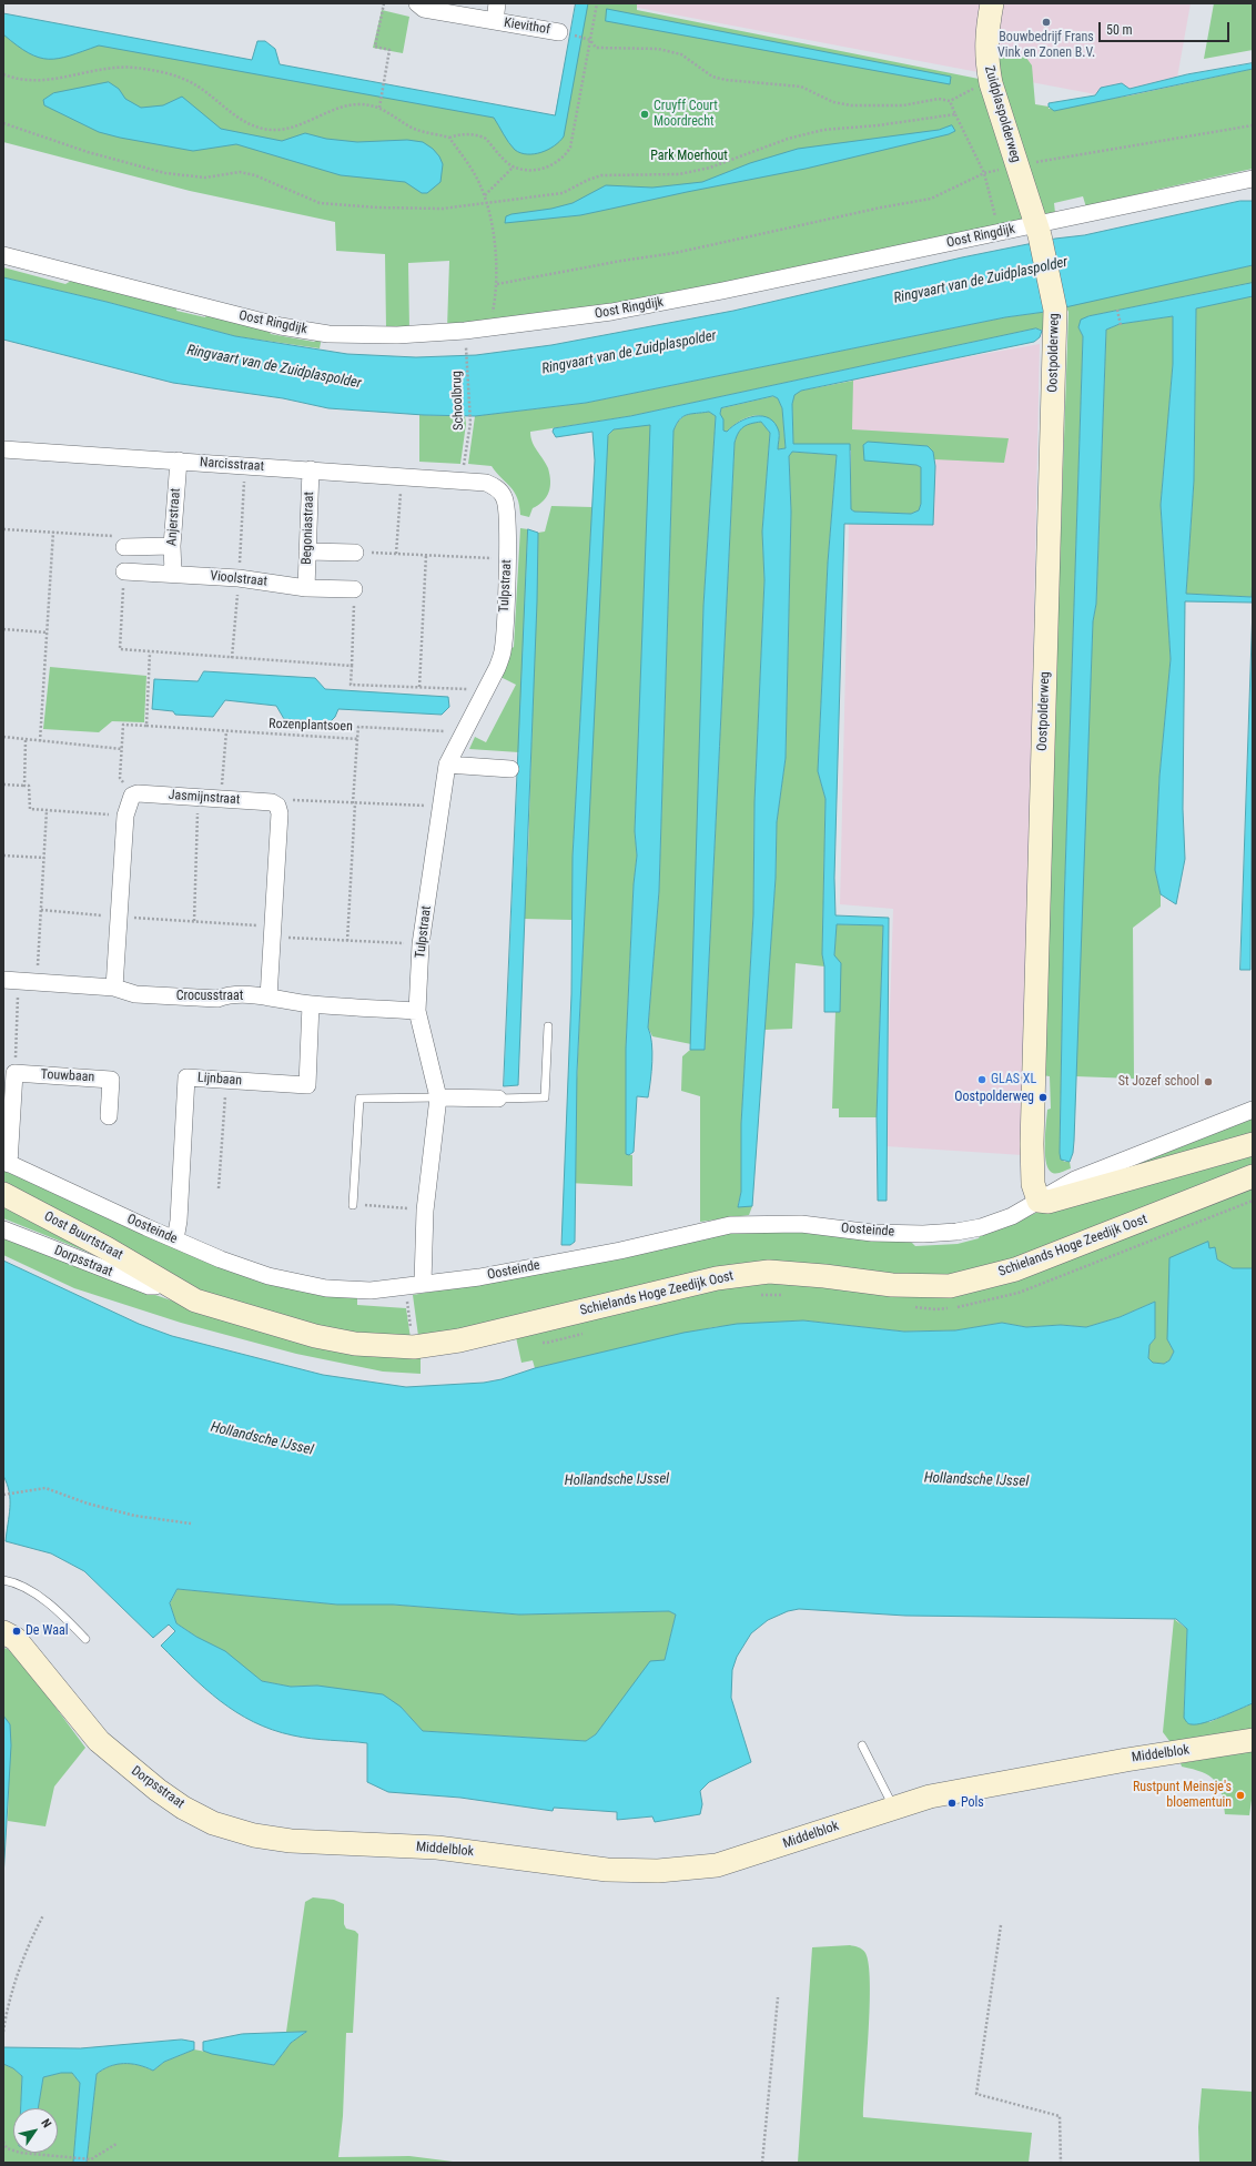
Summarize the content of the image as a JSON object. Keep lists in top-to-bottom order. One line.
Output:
{"streets":{"street":["Kievithof","Zuidplaspolderweg","Oost Ringdijk","Oostpolderweg","Narcisstraat","Anjerstraat","Begoniastraat","Vioolstraat","Tulpstraat","Jasmijnstraat","Crocusstraat","Touwbaan","Lijnbaan","Oosteinde","Oost Buurtstraat","Schielands Hoge Zeedijk Oost","Dorpsstraat","Middelblok"],"path":["Schoolbrug","Rozenplantsoen"]},"crossings":[["Zuidplaspolderweg","Oost Ringdijk"],["Zuidplaspolderweg","Oostpolderweg"],["Oost Ringdijk","Oostpolderweg"],["Oostpolderweg","Oosteinde"],["Schoolbrug","Narcisstraat"],["Schoolbrug","Tulpstraat"],["Narcisstraat","Anjerstraat"],["Narcisstraat","Begoniastraat"],["Narcisstraat","Tulpstraat"],["Anjerstraat","Vioolstraat"],["Begoniastraat","Vioolstraat"],["Tulpstraat","Rozenplantsoen"],["Tulpstraat","Crocusstraat"],["Tulpstraat","Oosteinde"],["Crocusstraat","Lijnbaan"],["Lijnbaan","Oosteinde"],["Oost Buurtstraat","Schielands Hoge Zeedijk Oost"],["Oost Buurtstraat","Dorpsstraat"],["Schielands Hoge Zeedijk Oost","Dorpsstraat"],["Dorpsstraat","Middelblok"]],"water":["Ringvaart van de Zuidplaspolder","Hollandsche IJssel"],"parks":["Park Moerhout"],"places":["Bouwbedrijf Frans Vink en Zonen B.V.","Cruyff Court Moordrecht","GLAS XL","St Jozef school","Oostpolderweg","De Waal","Rustpunt Meinsje's bloementuin","Pols"],"scale_bar":"50 m","north":"top right"}
